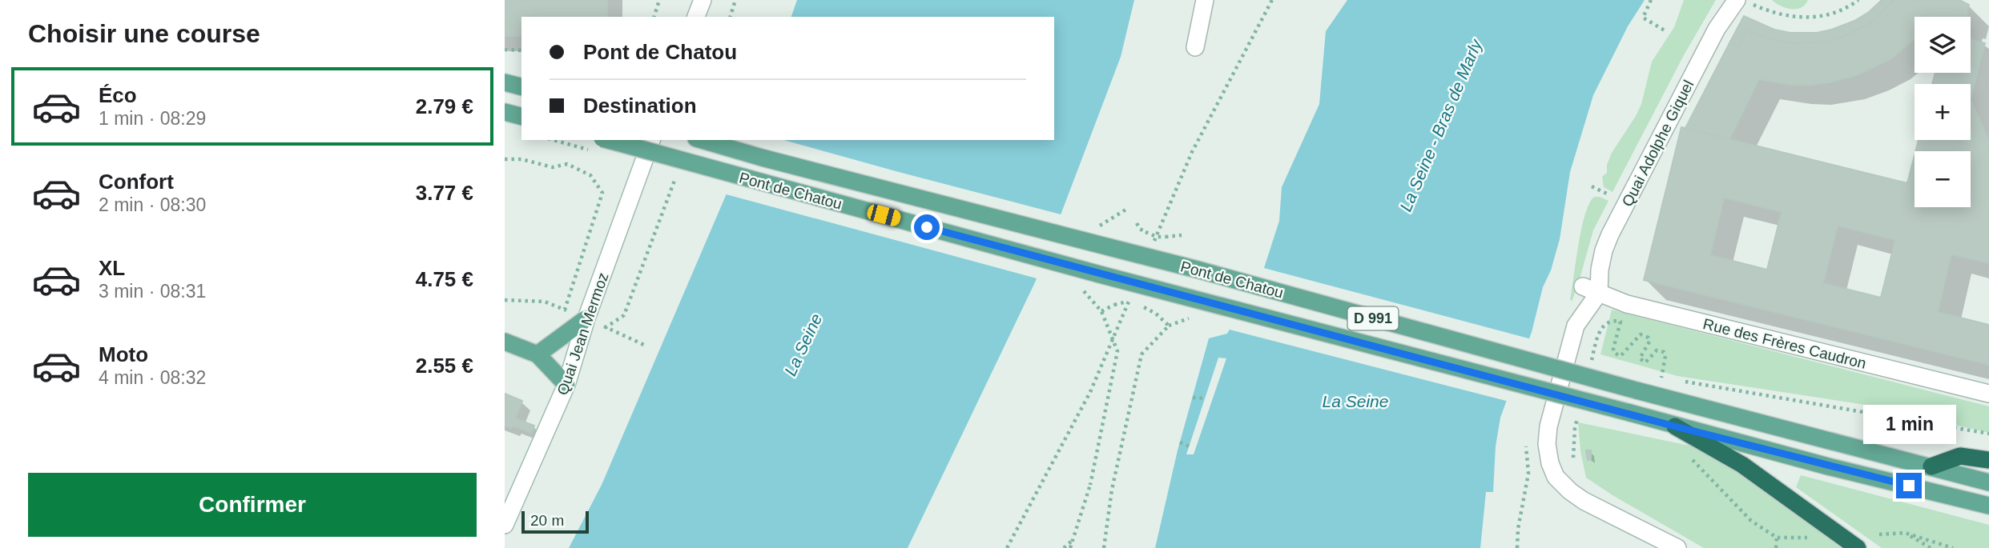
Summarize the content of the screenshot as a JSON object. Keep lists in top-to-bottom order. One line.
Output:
{"streets":{"main road":["Pont de Chatou","D 991"],"street":["Quai Adolphe Giquel","Quai Jean Mermoz","Rue des Frères Caudron"]},"crossings":[["Quai Adolphe Giquel","Rue des Frères Caudron"],["Pont de Chatou","D 991"]],"water":["La Seine - Bras de Marly","La Seine"],"scale_bar":"20 m","page":{"heading":"Choisir une course","map_buttons":["+","−"],"banner":["Pont de Chatou","Destination"],"list":[{"name":"Éco","note":"1 min · 08:29","value":"2.79 €"},{"name":"Confort","note":"2 min · 08:30","value":"3.77 €"},{"name":"XL","note":"3 min · 08:31","value":"4.75 €"},{"name":"Moto","note":"4 min · 08:32","value":"2.55 €"}],"bubble":"1 min","buttons":"Confirmer","scale":"20 m"}}
